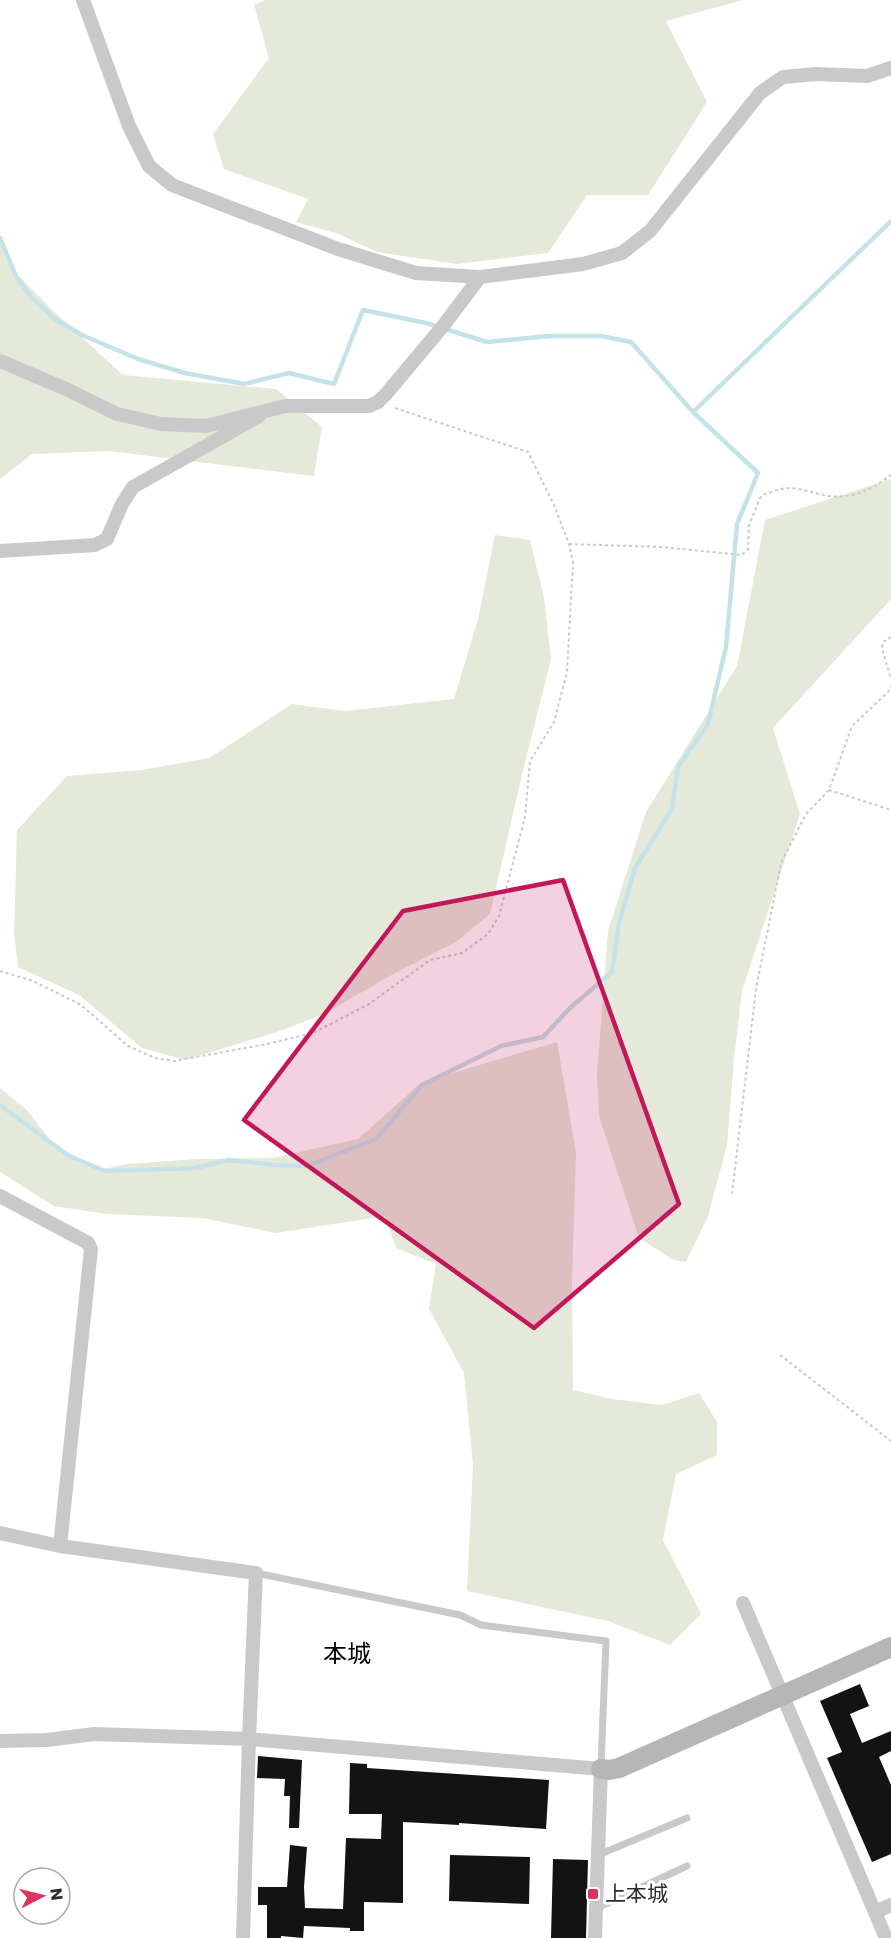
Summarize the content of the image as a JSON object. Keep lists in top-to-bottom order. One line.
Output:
{"districts":["本城"],"places":{"transit":["上本城"]},"north":"right"}
